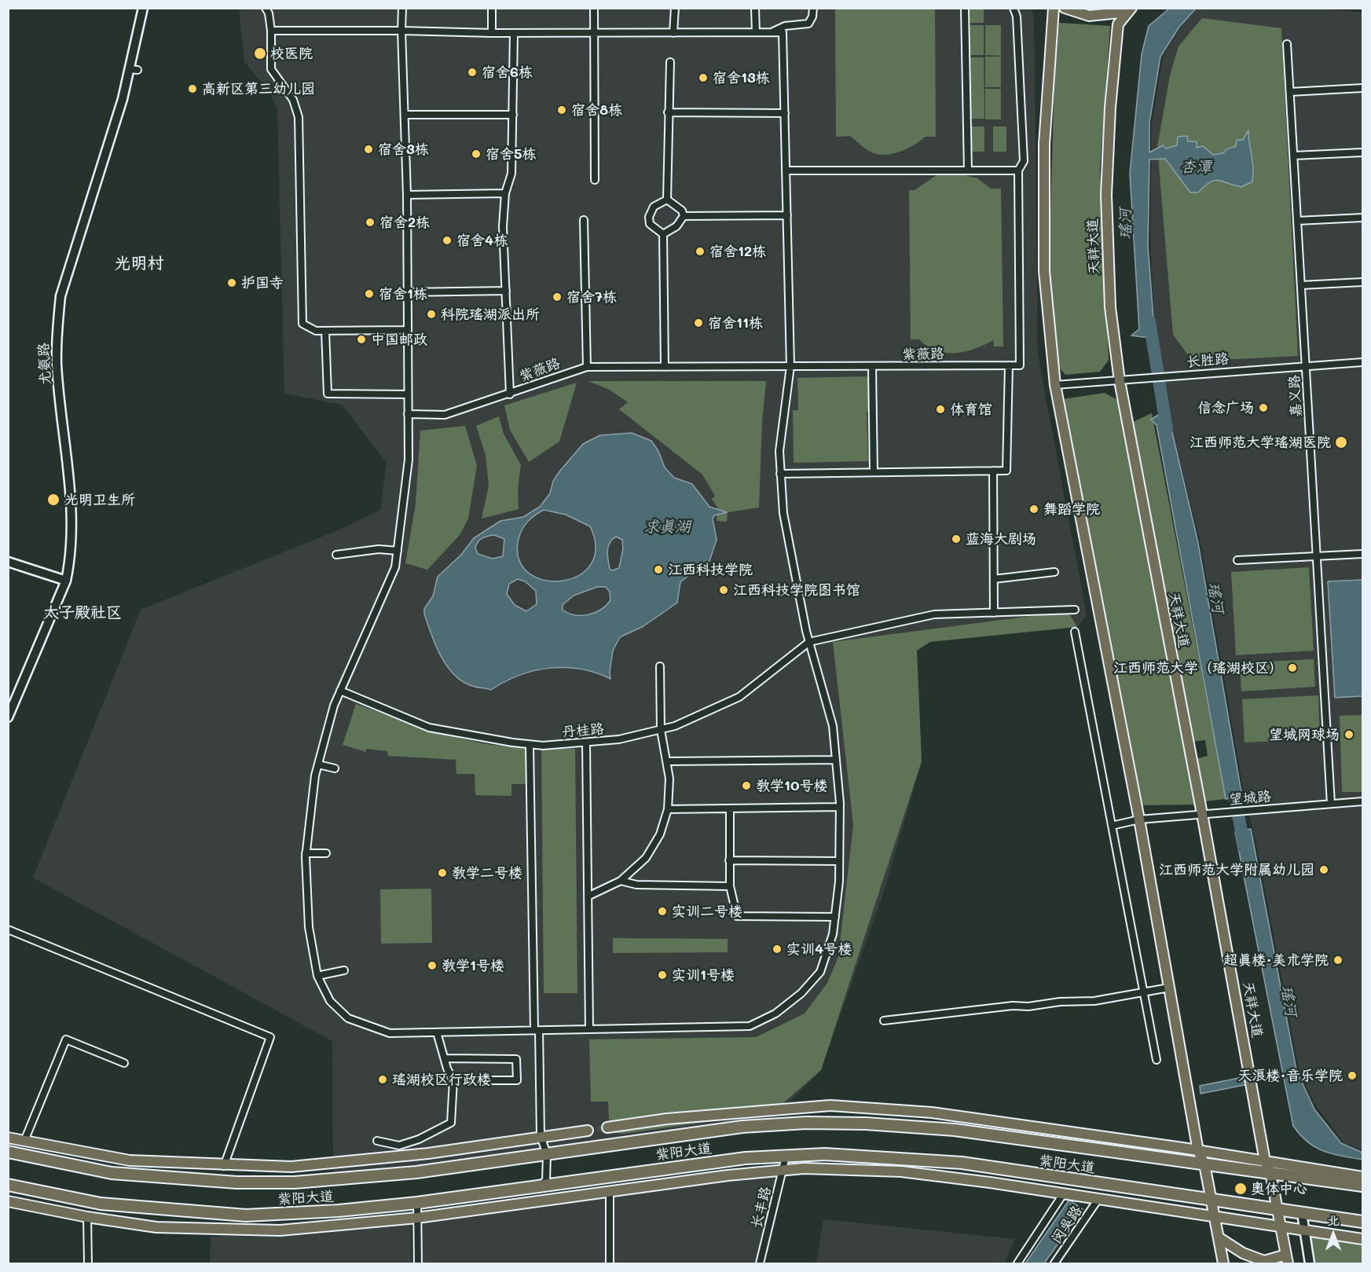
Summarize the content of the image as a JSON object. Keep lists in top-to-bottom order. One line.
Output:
{"streets":{"highway":["紫阳大道"],"main road":["天祥大道","尤氨路"],"street":["紫薇路","长胜路","嘉义路","丹桂路","望城路","长丰路","闵吴路"]},"crossings":[["天祥大道","长胜路"],["天祥大道","望城路"],["天祥大道","紫阳大道"],["长胜路","嘉义路"],["嘉义路","望城路"],["紫阳大道","长丰路"]],"districts":["光明村","太子殿社区"],"water":["杏潭","瑶河","求真湖"],"places":["校医院","宿舍6栋","宿舍13栋","高新区第三幼儿园","宿舍8栋","宿舍3栋","宿舍5栋","宿舍2栋","宿舍4栋","宿舍12栋","护国寺","宿舍1栋","宿舍7栋","科院瑶湖派出所","宿舍11栋","中国邮政","信念广场","体育馆","江西师范大学瑶湖医院","光明卫生所","舞蹈学院","蓝海大剧场","江西科技学院","江西科技学院图书馆","江西师范大学（瑶湖校区）","望城网球场","教学10号楼","江西师范大学附属幼儿园","教学二号楼","实训二号楼","实训4号楼","超真楼·美术学院","教学1号楼","实训1号楼","天浪楼·音乐学院","瑶湖校区行政楼","奥体中心"],"north":"top"}
